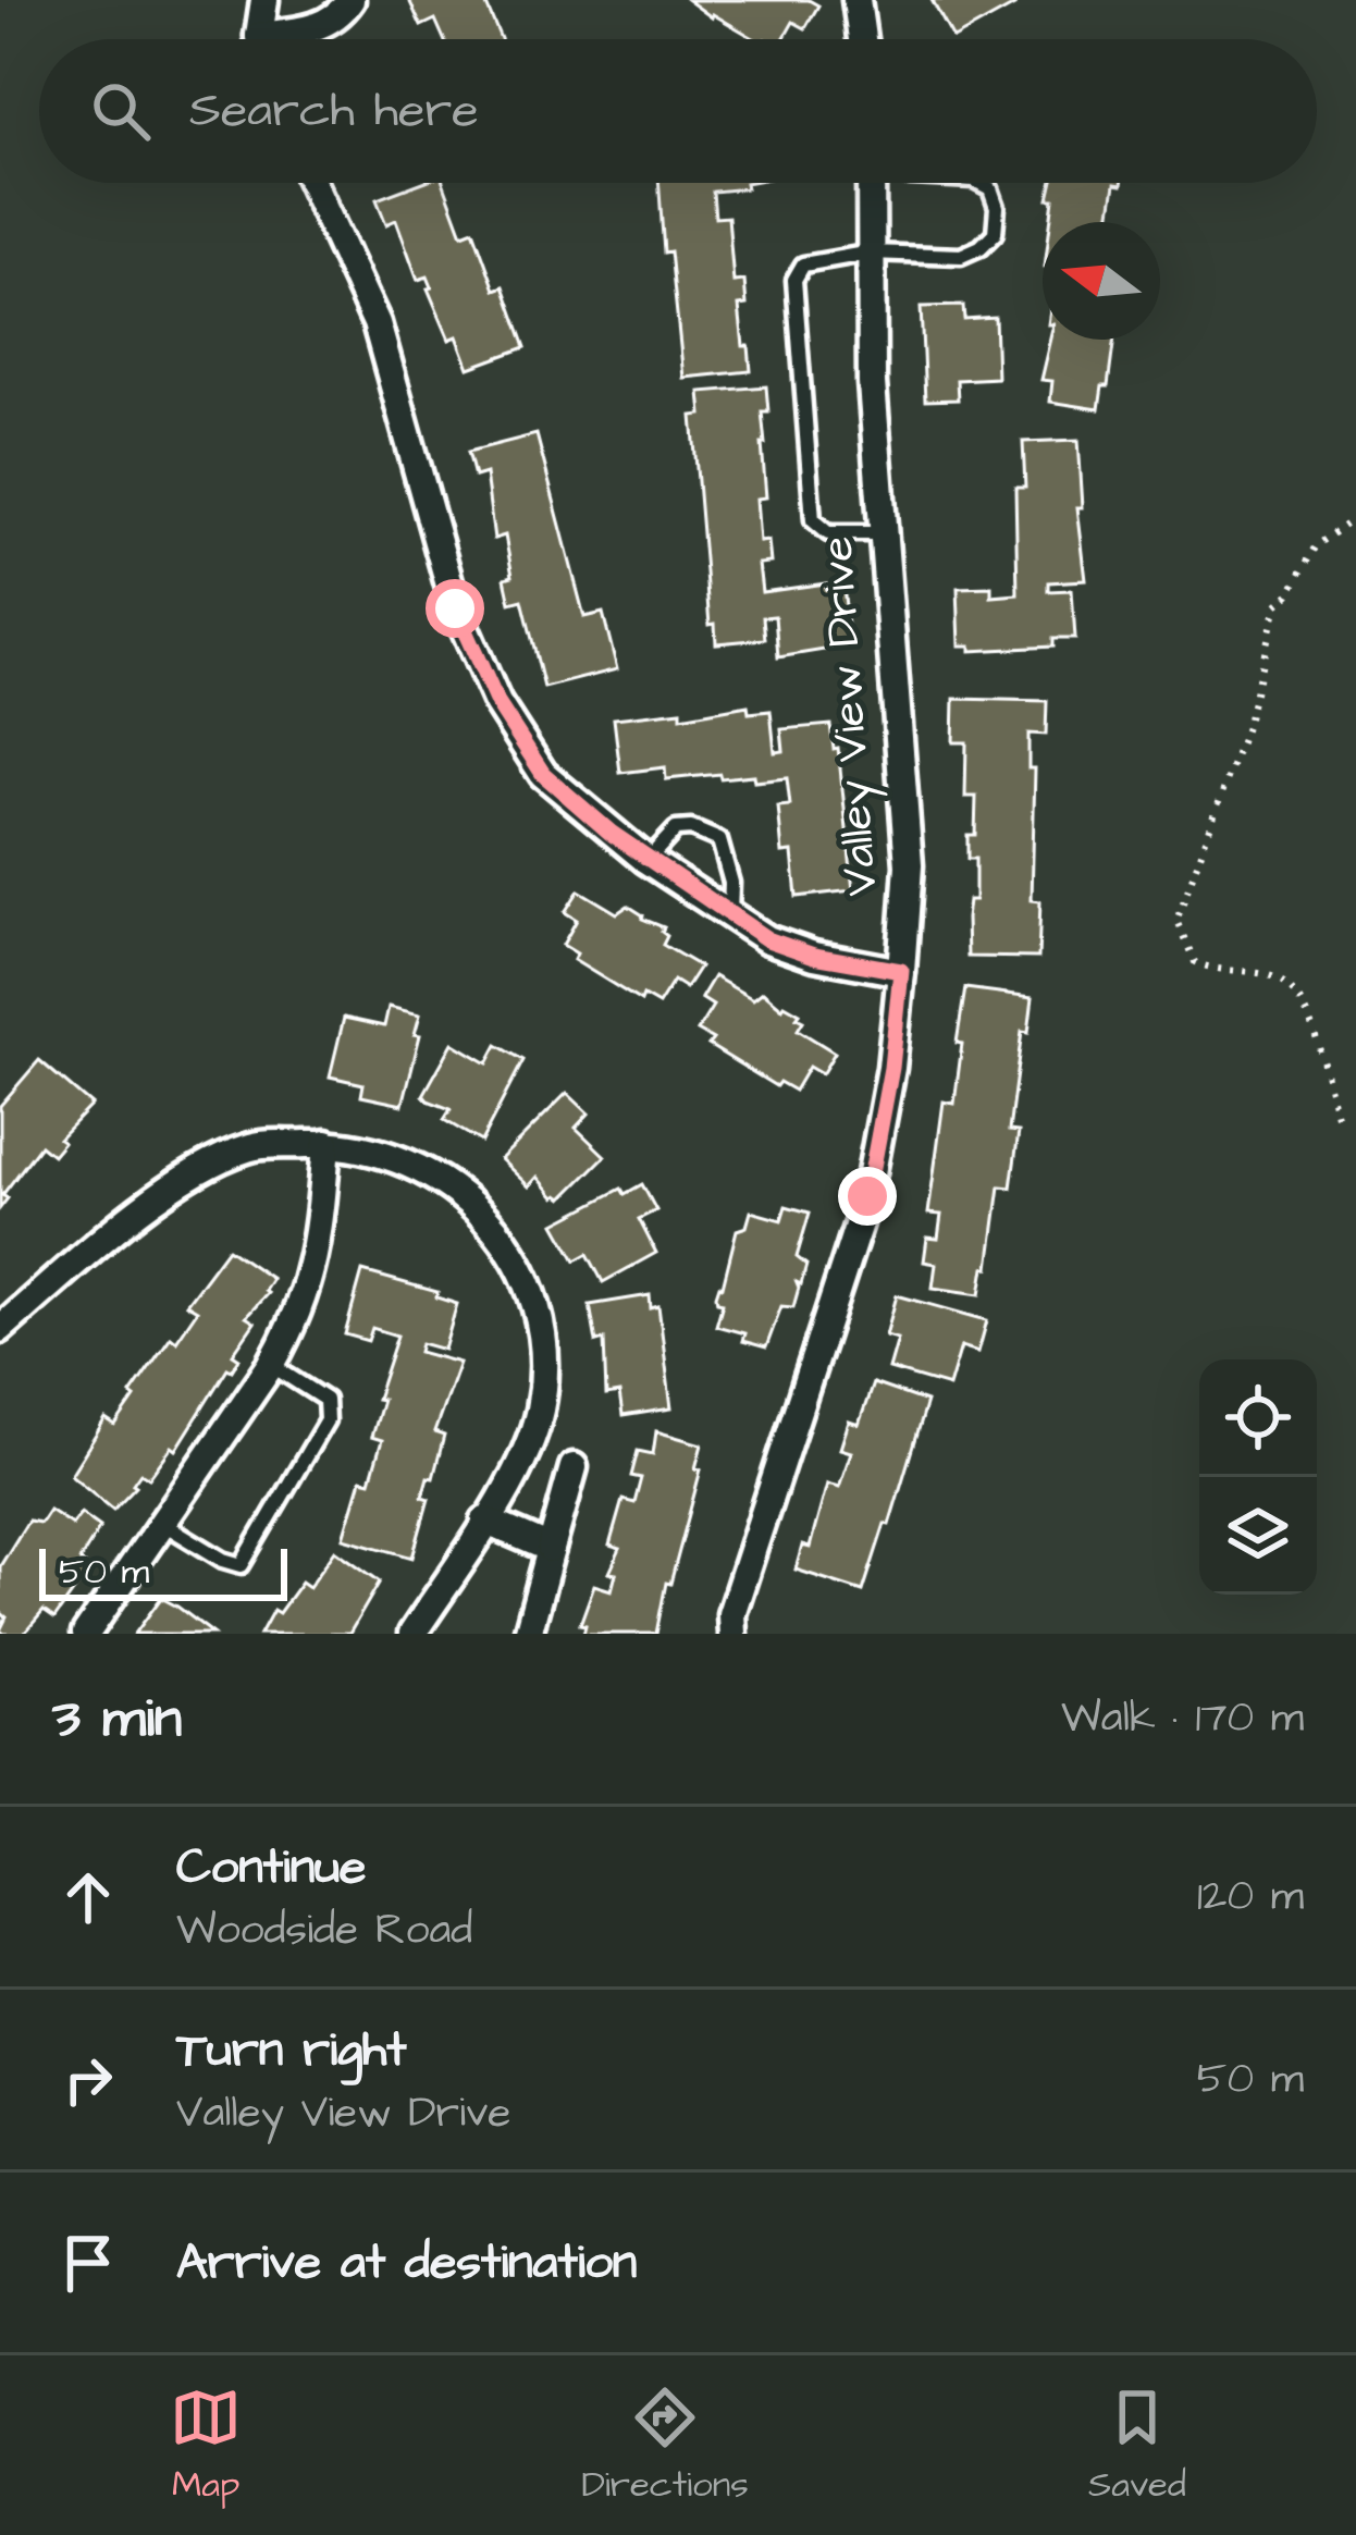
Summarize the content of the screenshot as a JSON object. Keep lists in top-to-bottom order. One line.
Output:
{"streets":{"street":["Valley View Drive"]},"scale_bar":"50 m","north":"left","page":{"search":"Search here","scale":"50 m","heading":["3 min","Walk · 170 m"],"list":[["Continue","Woodside Road","120 m"],["Turn right","Valley View Drive","50 m"],"Arrive at destination"],"nav":["Map","Directions","Saved"]}}
